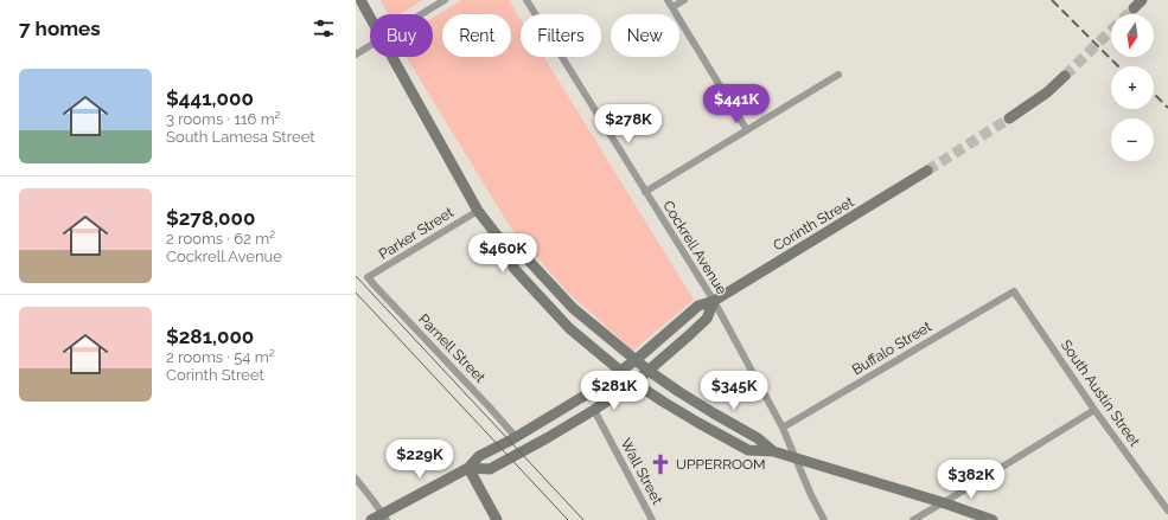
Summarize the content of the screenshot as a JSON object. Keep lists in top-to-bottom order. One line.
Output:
{"streets":{"main road":["Corinth Street"],"street":["Parker Street","Cockrell Avenue","Parnell Street","Buffalo Street","South Austin Street","Wall Street"]},"crossings":[["Corinth Street","Cockrell Avenue"],["Corinth Street","Parnell Street"],["Corinth Street","Wall Street"],["Parker Street","Parnell Street"],["Cockrell Avenue","Buffalo Street"],["Buffalo Street","South Austin Street"]],"places":{"church":["UPPERROOM"]},"north":"bottom","page":{"heading":"7 homes","map_buttons":["+","−"],"chip":["Buy","Rent","Filters","New"],"list":[{"name":"$441,000","note":"3 rooms · 116 m² · South Lamesa Street"},{"name":"$278,000","note":"2 rooms · 62 m² · Cockrell Avenue"},{"name":"$281,000","note":"2 rooms · 54 m² · Corinth Street"}],"price":["$441K","$278K","$460K","$281K","$345K","$229K","$382K"]}}
